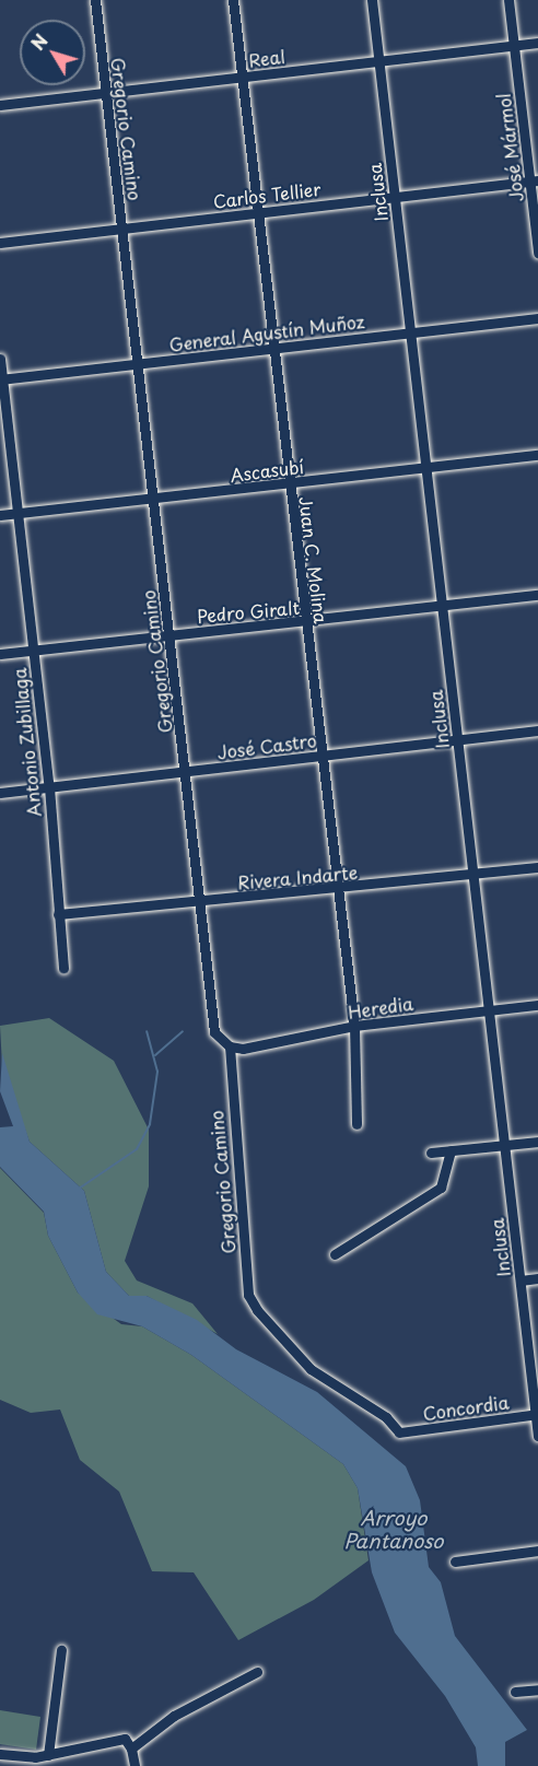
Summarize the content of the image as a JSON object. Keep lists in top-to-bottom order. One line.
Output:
{"streets":{"street":["Real","Gregorio Camino","José Mármol","Inclusa","Carlos Tellier","General Agustín Muñoz","Ascasubí","Juan C. Molina","Pedro Giralt","Antonio Zubillaga","José Castro","Rivera Indarte","Heredia","Concordia"]},"crossings":[["Real","Gregorio Camino"],["Real","José Mármol"],["Real","Inclusa"],["Real","Juan C. Molina"],["Gregorio Camino","Carlos Tellier"],["Gregorio Camino","General Agustín Muñoz"],["Gregorio Camino","Ascasubí"],["Gregorio Camino","Pedro Giralt"],["Gregorio Camino","José Castro"],["Gregorio Camino","Rivera Indarte"],["Gregorio Camino","Heredia"],["Gregorio Camino","Concordia"],["José Mármol","Carlos Tellier"],["Inclusa","Carlos Tellier"],["Inclusa","General Agustín Muñoz"],["Inclusa","Ascasubí"],["Inclusa","Pedro Giralt"],["Inclusa","José Castro"],["Inclusa","Rivera Indarte"],["Inclusa","Heredia"],["Inclusa","Concordia"],["Carlos Tellier","Juan C. Molina"],["General Agustín Muñoz","Juan C. Molina"],["General Agustín Muñoz","Antonio Zubillaga"],["Ascasubí","Juan C. Molina"],["Ascasubí","Antonio Zubillaga"],["Juan C. Molina","Pedro Giralt"],["Juan C. Molina","José Castro"],["Juan C. Molina","Rivera Indarte"],["Juan C. Molina","Heredia"],["Pedro Giralt","Antonio Zubillaga"],["Antonio Zubillaga","José Castro"],["Antonio Zubillaga","Rivera Indarte"]],"water":["Arroyo Pantanoso"],"north":"top left"}
